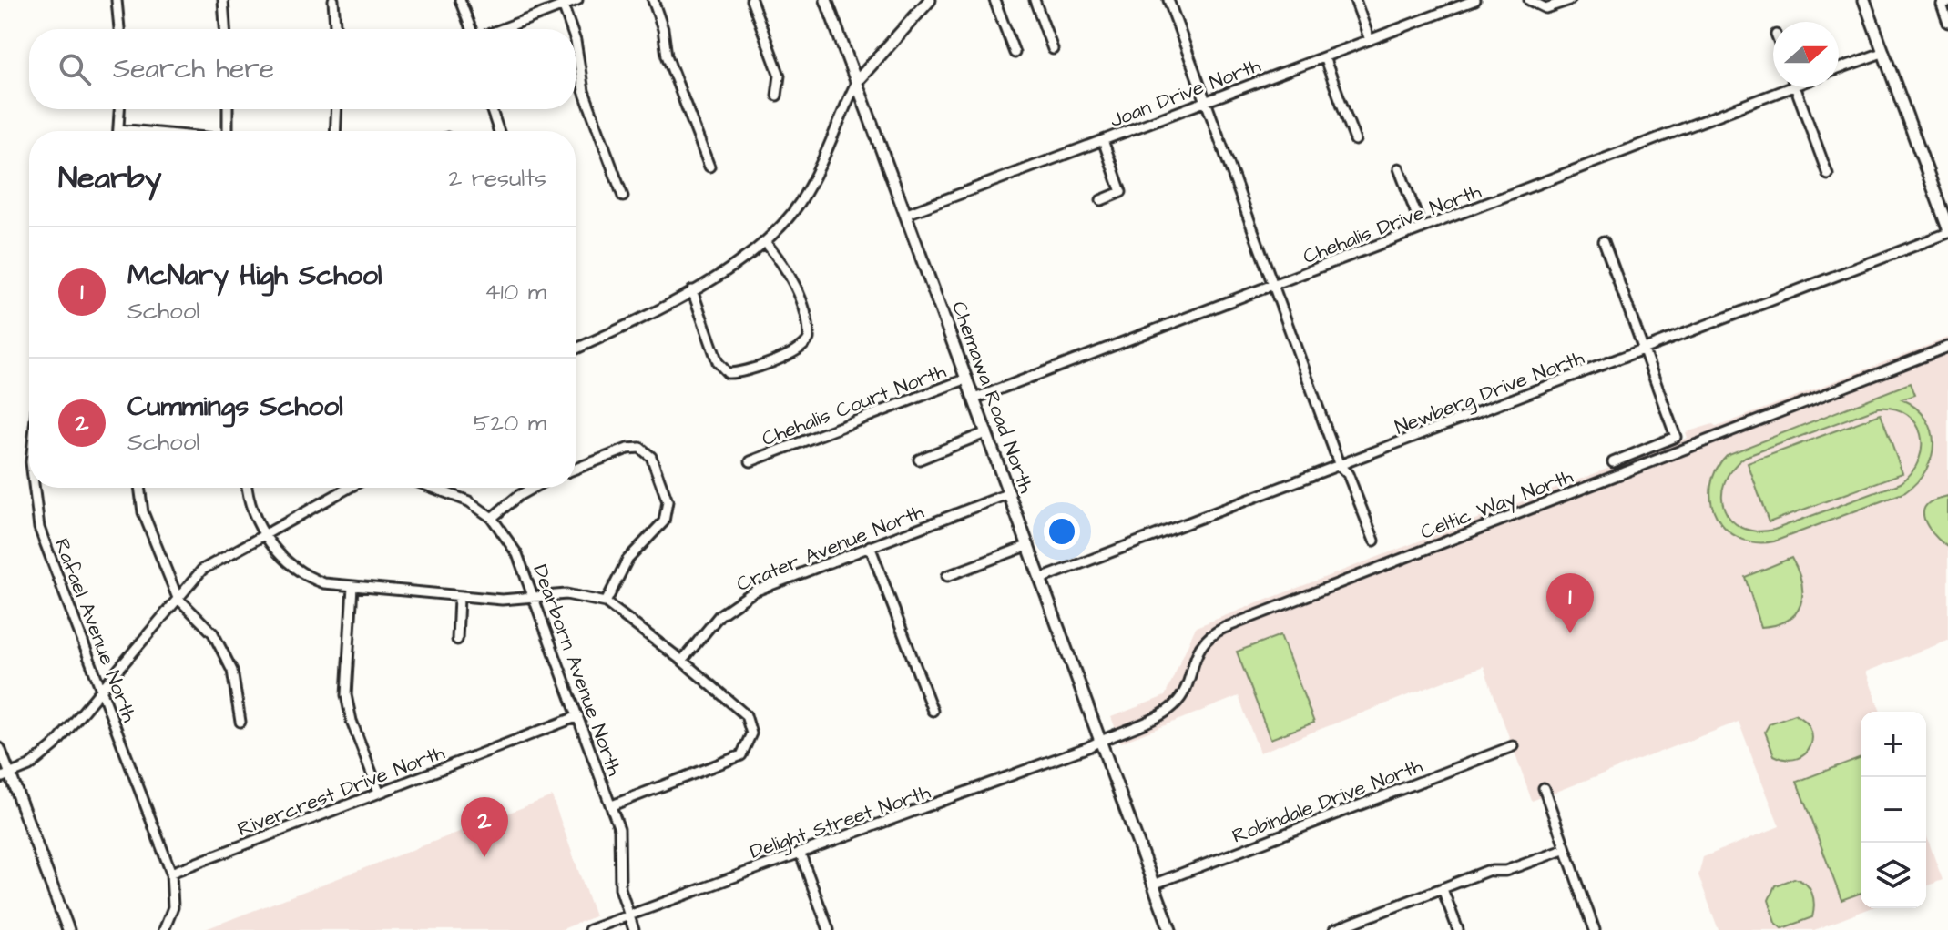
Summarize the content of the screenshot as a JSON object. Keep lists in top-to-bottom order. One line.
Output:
{"streets":{"street":["Joan Drive North","Chehalis Drive North","Newberg Drive North","Chemawa Road North","Chehalis Court North","Celtic Way North","Crater Avenue North","Rafael Avenue North","Dearborn Avenue North","Rivercrest Drive North","Robindale Drive North","Delight Street North"]},"crossings":[["Joan Drive North","Chemawa Road North"],["Chehalis Drive North","Chemawa Road North"],["Newberg Drive North","Chemawa Road North"],["Chemawa Road North","Chehalis Court North"],["Chemawa Road North","Celtic Way North"],["Chemawa Road North","Crater Avenue North"],["Chemawa Road North","Robindale Drive North"],["Chemawa Road North","Delight Street North"],["Celtic Way North","Delight Street North"],["Rafael Avenue North","Rivercrest Drive North"],["Dearborn Avenue North","Rivercrest Drive North"],["Dearborn Avenue North","Delight Street North"]],"north":"right","page":{"search":"Search here","heading":["Nearby","2 results"],"list":[{"mark":"1","name":"McNary High School","note":"School","value":"410 m"},{"mark":"2","name":"Cummings School","note":"School","value":"520 m"}],"pins":["1","2"],"map_buttons":["+","−"]}}
